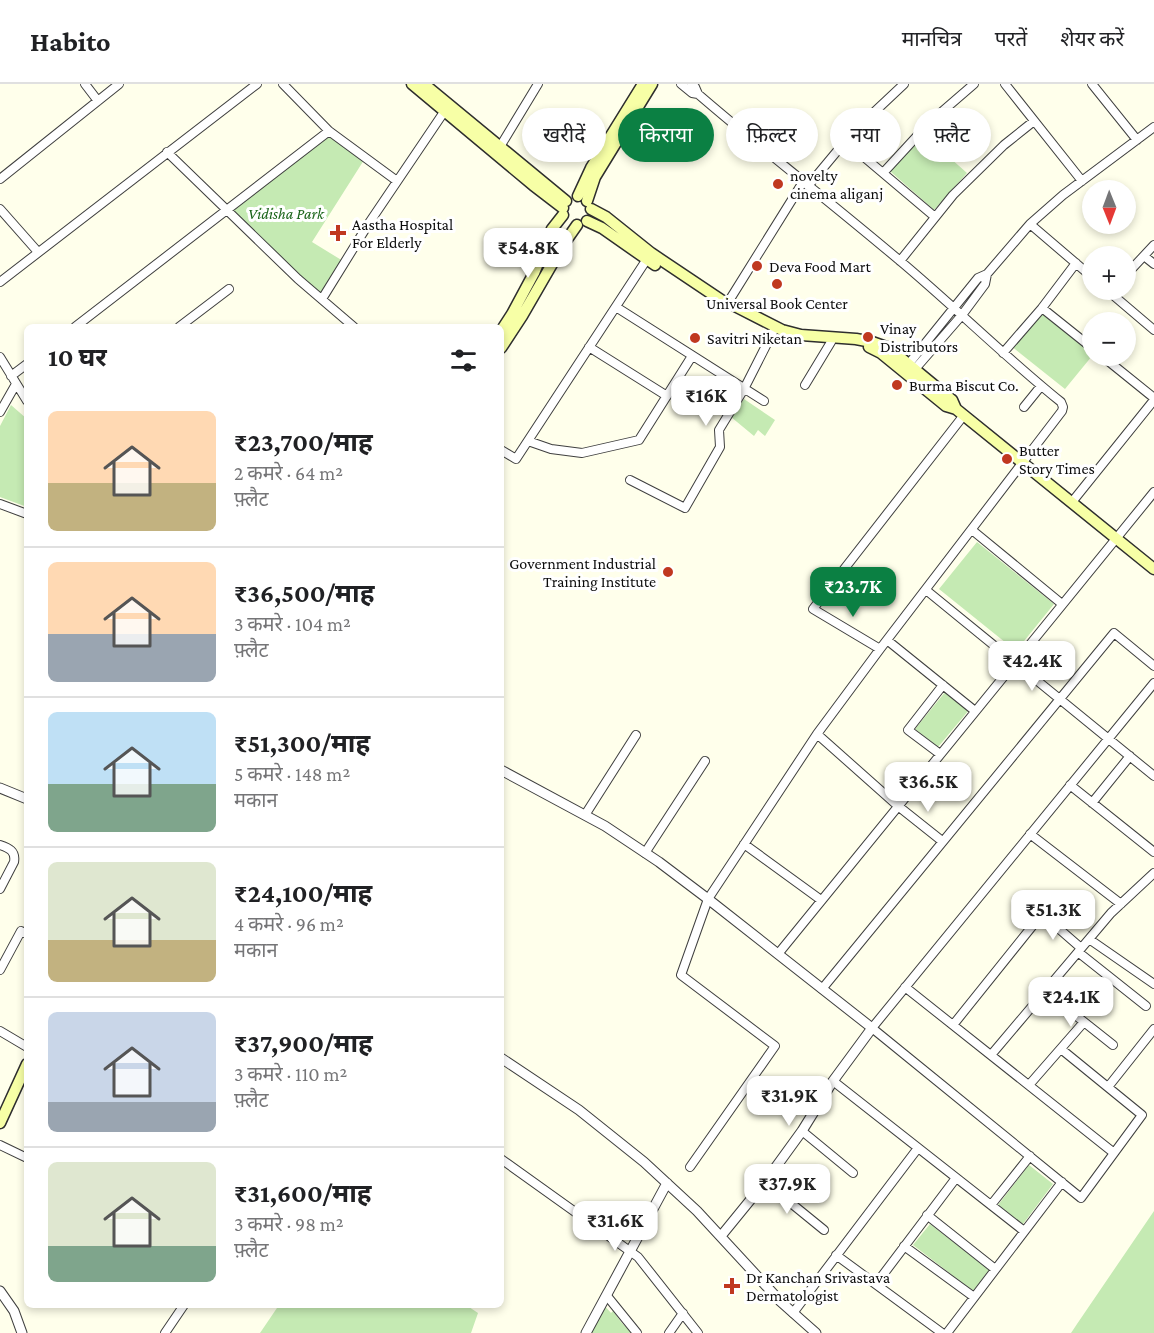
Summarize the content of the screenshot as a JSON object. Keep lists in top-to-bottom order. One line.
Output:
{"parks":["Vidisha Park"],"places":{"other":["novelty cinema aliganj","Deva Food Mart","Universal Book Center","Vinay Distributors","Savitri Niketan","Burma Biscut Co.","Butter Story Times","Government Industrial Training Institute"],"health":["Aastha Hospital For Elderly","Dr Kanchan Srivastava Dermatologist"]},"north":"bottom","page":{"header":"Habito","nav":["मानचित्र","परतें","शेयर करें"],"chip":["खरीदें","किराया","फ़िल्टर","नया","फ़्लैट"],"map_buttons":["+","−"],"price":["₹54.8K","₹16K","₹23.7K","₹42.4K","₹36.5K","₹51.3K","₹24.1K","₹31.9K","₹37.9K","₹31.6K"],"heading":"10 घर","list":[{"name":"₹23,700/माह","note":"2 कमरे · 64 m² · फ़्लैट"},{"name":"₹36,500/माह","note":"3 कमरे · 104 m² · फ़्लैट"},{"name":"₹51,300/माह","note":"5 कमरे · 148 m² · मकान"},{"name":"₹24,100/माह","note":"4 कमरे · 96 m² · मकान"},{"name":"₹37,900/माह","note":"3 कमरे · 110 m² · फ़्लैट"},{"name":"₹31,600/माह","note":"3 कमरे · 98 m² · फ़्लैट"}]}}
